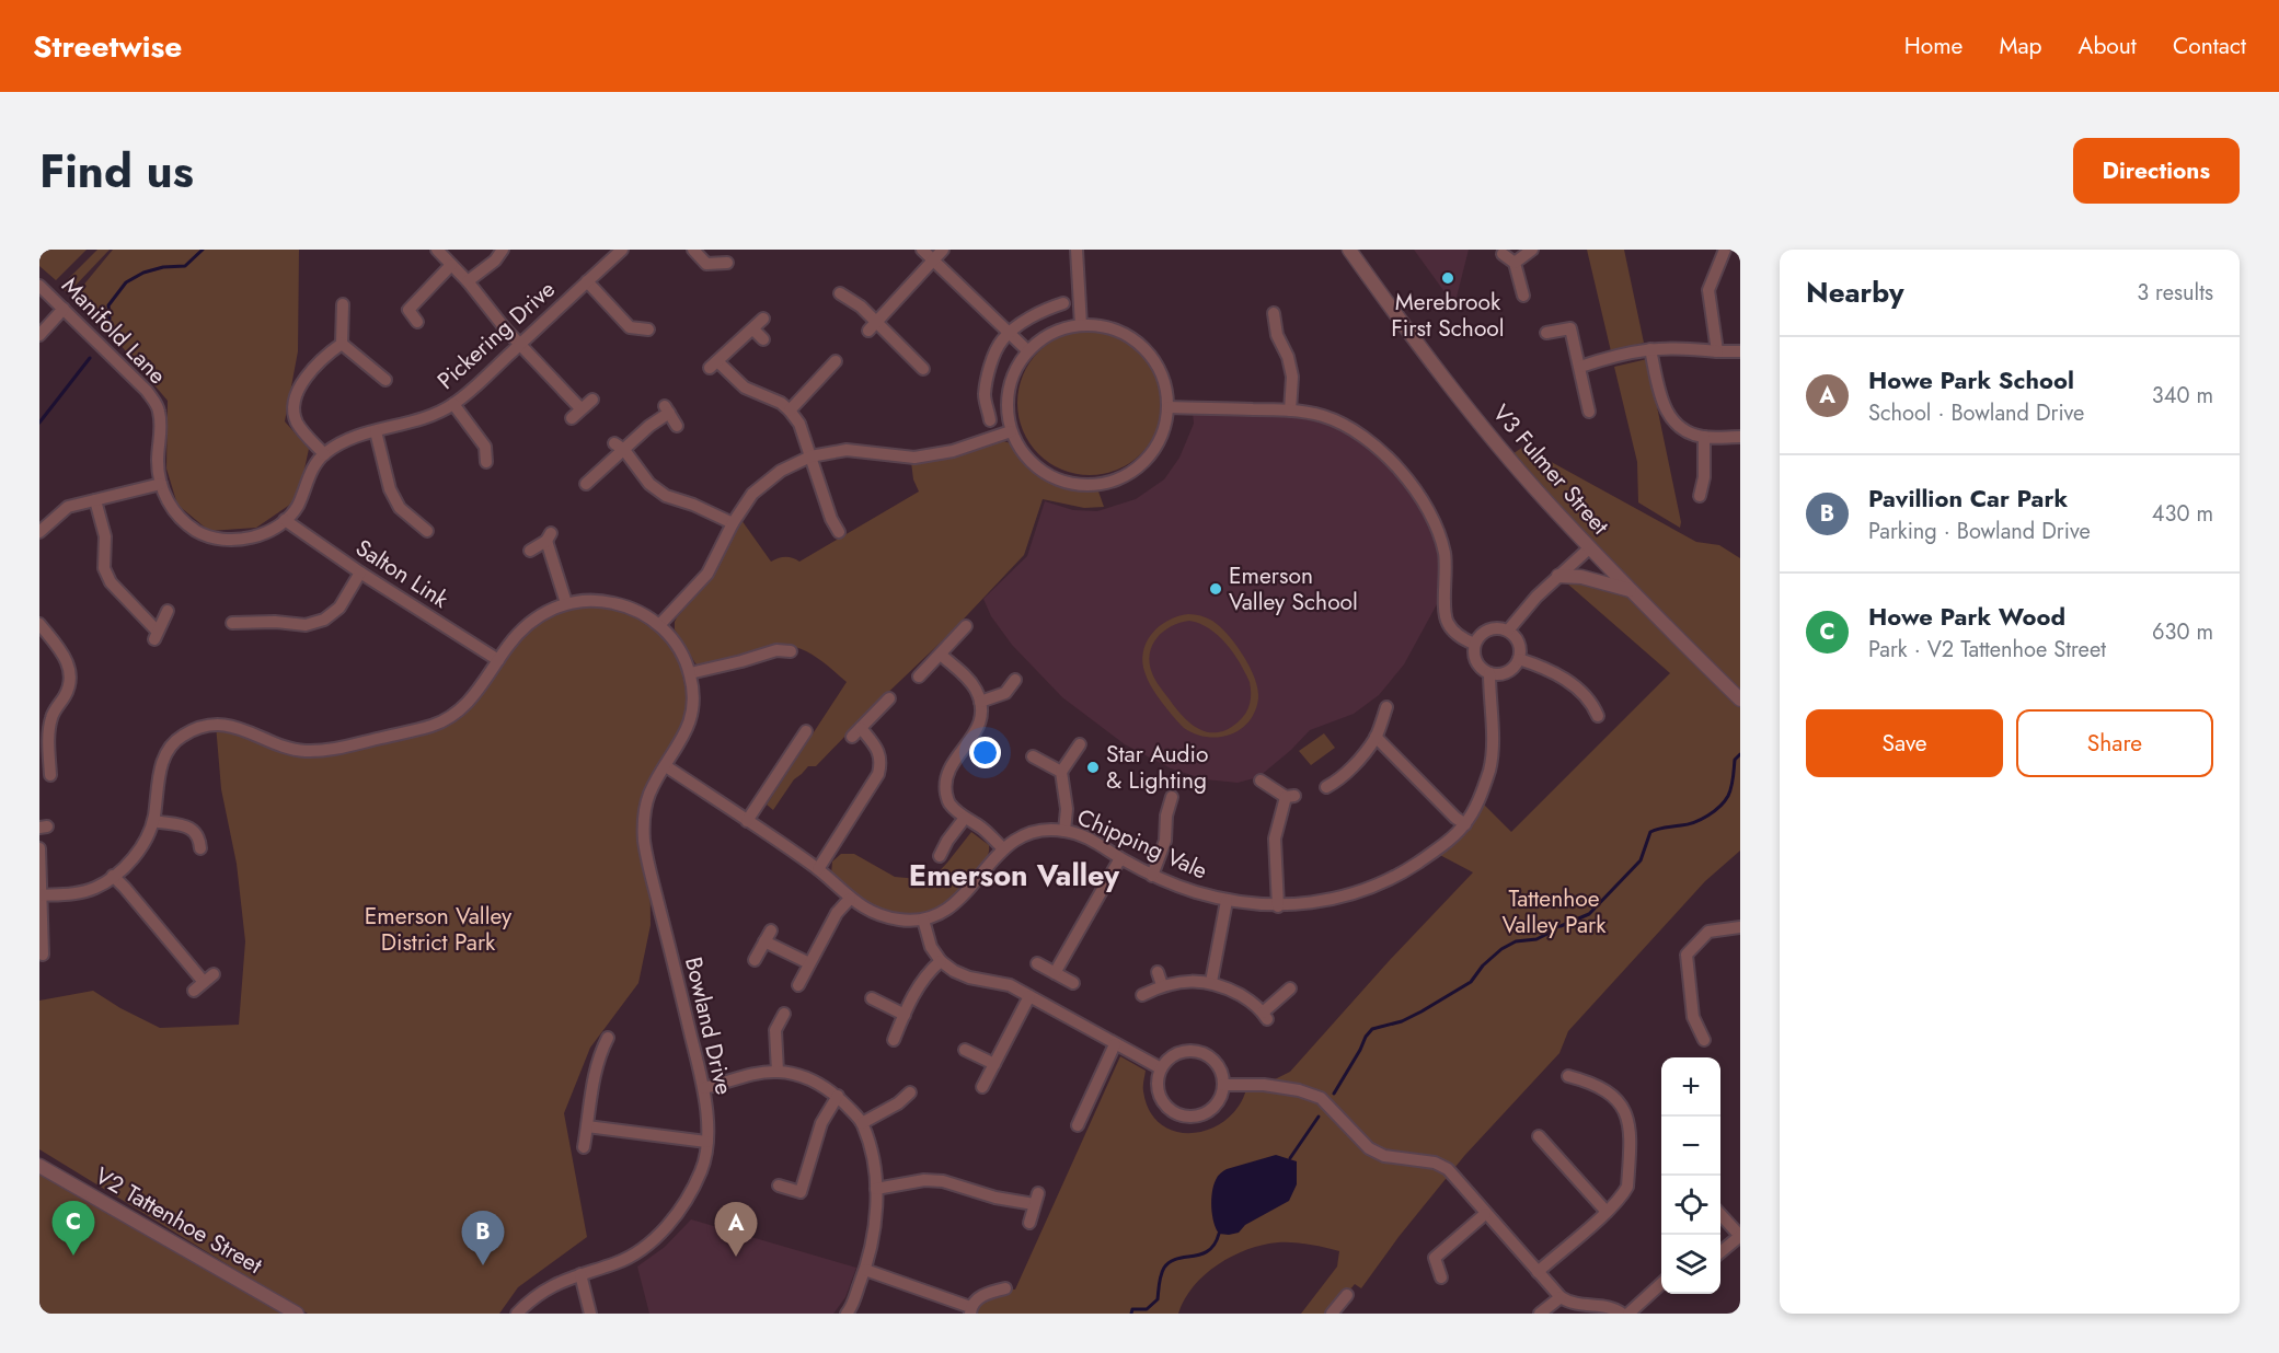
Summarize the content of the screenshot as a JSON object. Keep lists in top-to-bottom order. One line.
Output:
{"streets":{"street":["Manifold Lane","Pickering Drive","V3 Fulmer Street","Salton Link","Chipping Vale","Bowland Drive","V2 Tattenhoe Street"]},"crossings":[["Manifold Lane","Pickering Drive"],["Pickering Drive","Salton Link"],["Chipping Vale","Bowland Drive"]],"districts":["Emerson Valley"],"parks":["Tattenhoe Valley Park","Emerson Valley District Park"],"places":["Merebrook First School","Emerson Valley School","Star Audio & Lighting"],"page":{"header":"Streetwise","nav":["Home","Map","About","Contact"],"title":"Find us","buttons":["Directions",["Save","Share"]],"heading":["Nearby","3 results"],"list":[{"mark":"A","name":"Howe Park School","note":"School · Bowland Drive","value":"340 m"},{"mark":"B","name":"Pavillion Car Park","note":"Parking · Bowland Drive","value":"430 m"},{"mark":"C","name":"Howe Park Wood","note":"Park · V2 Tattenhoe Street","value":"630 m"}],"map_buttons":["+","−"],"pins":["C","A","B"]}}
